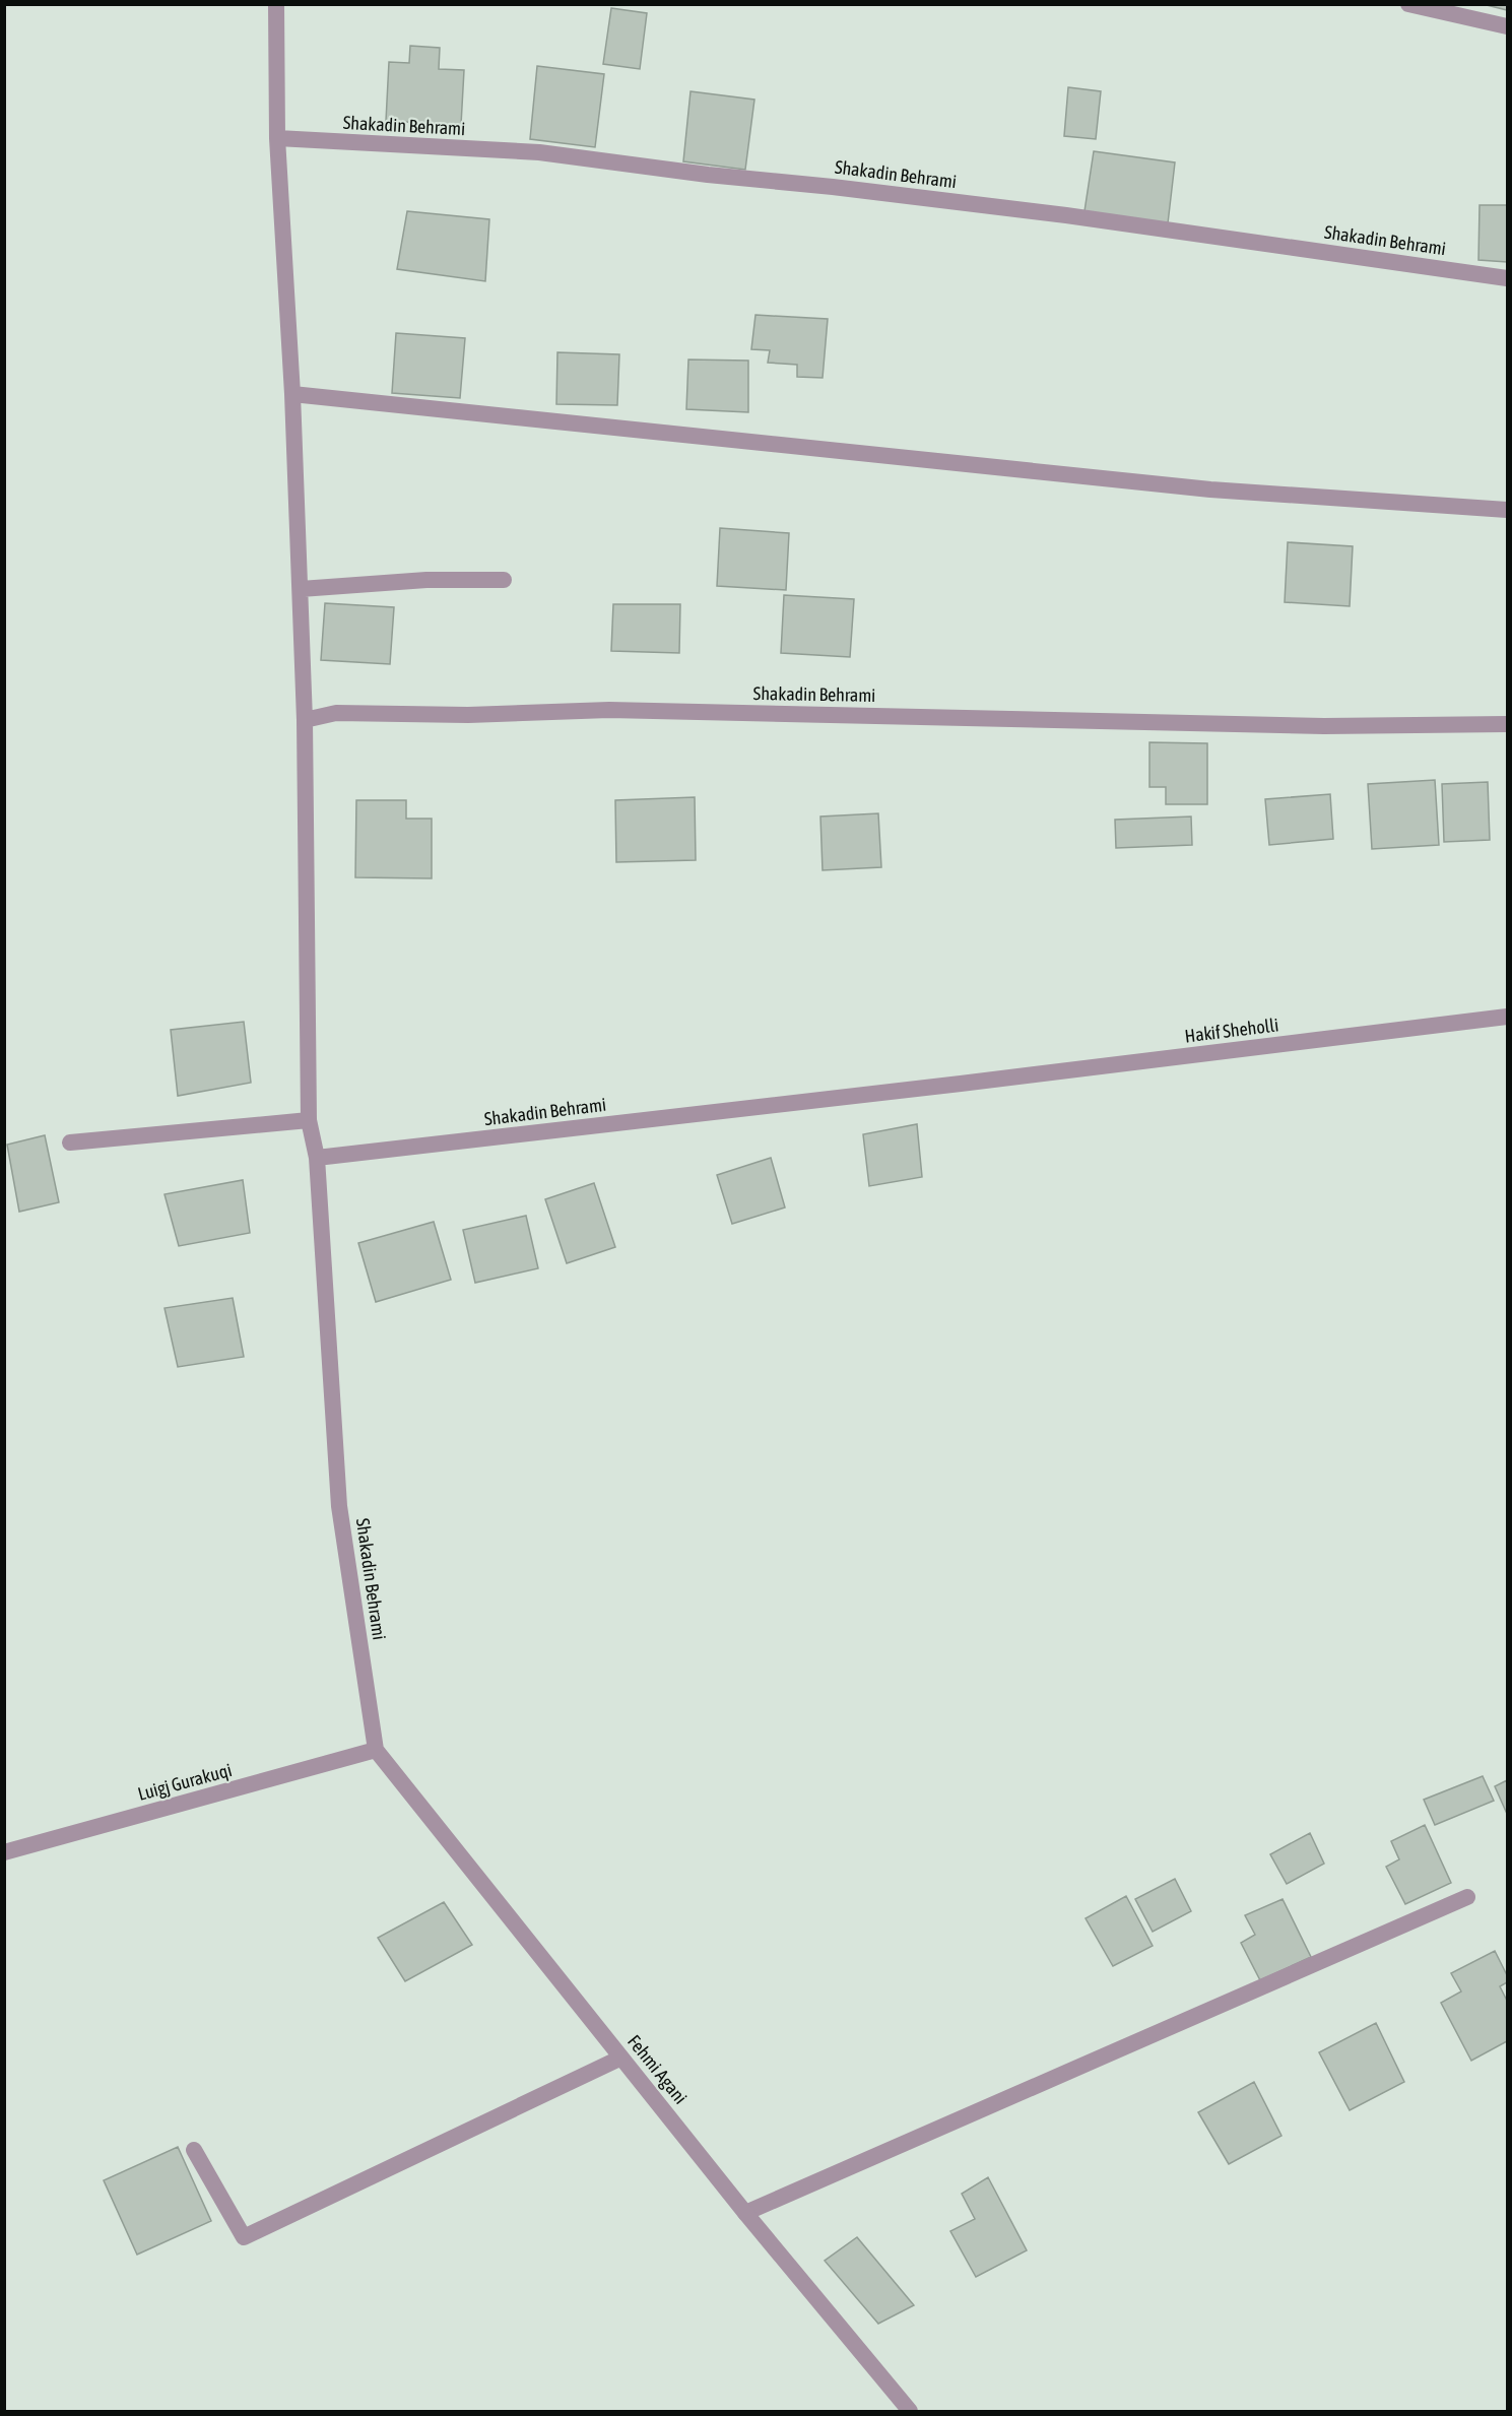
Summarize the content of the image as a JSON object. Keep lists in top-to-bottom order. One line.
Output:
{"streets":{"street":["Shakadin Behrami","Hakif Sheholli","Luigj Gurakuqi","Fehmi Agani"]},"crossings":[["Shakadin Behrami","Hakif Sheholli"],["Shakadin Behrami","Luigj Gurakuqi"],["Shakadin Behrami","Fehmi Agani"],["Luigj Gurakuqi","Fehmi Agani"]]}
